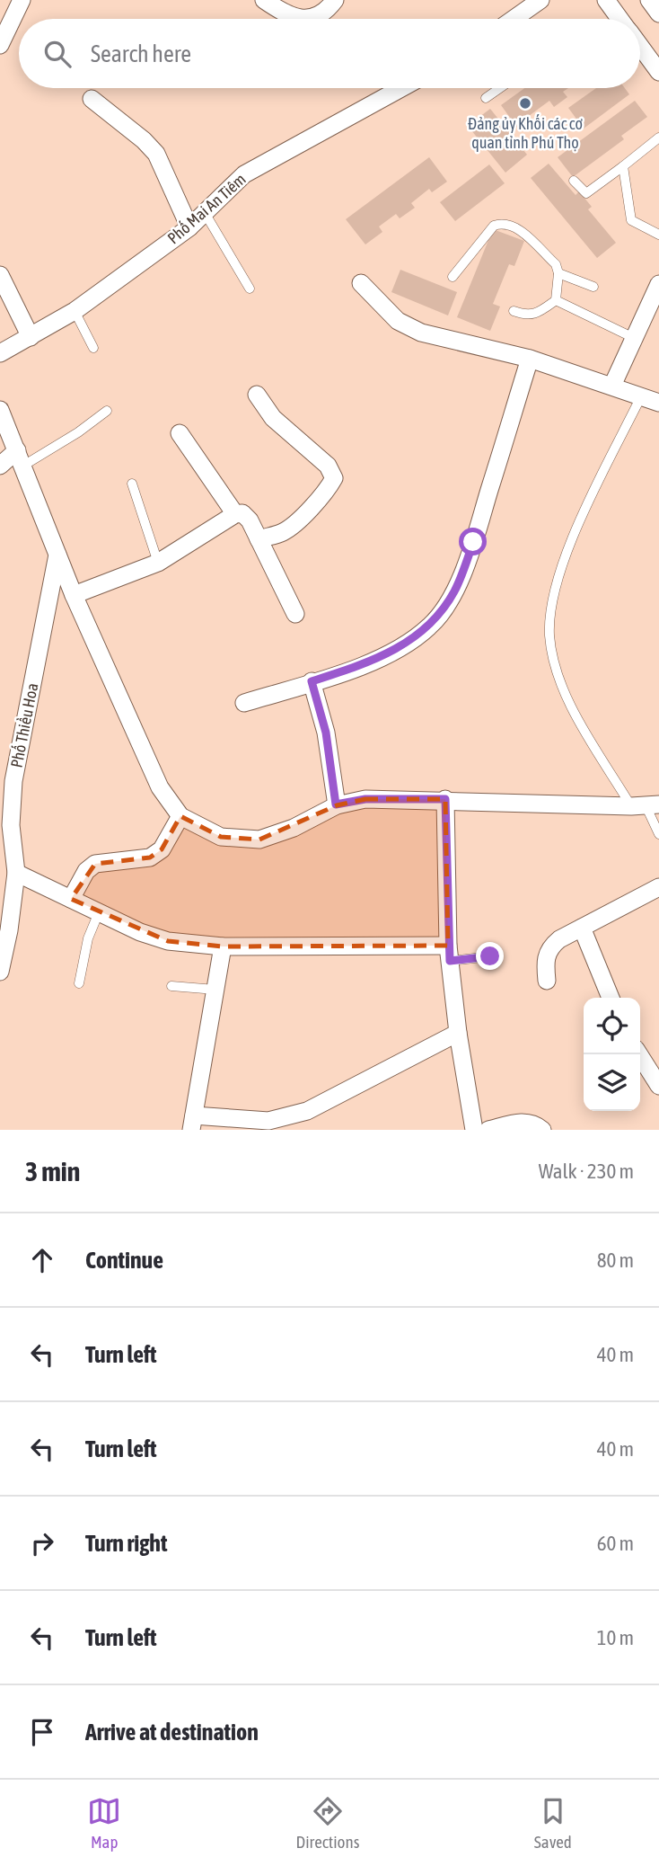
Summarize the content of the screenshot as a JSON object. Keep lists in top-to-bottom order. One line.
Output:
{"streets":{"street":["Phố Mai An Tiêm","Phố Thiều Hoa"]},"places":["Đảng ủy Khối các cơ quan tỉnh Phú Thọ"],"page":{"search":"Search here","heading":["3 min","Walk · 230 m"],"list":[["Continue","80 m"],["Turn left","40 m"],["Turn left","40 m"],["Turn right","60 m"],["Turn left","10 m"],"Arrive at destination"],"nav":["Map","Directions","Saved"]}}
